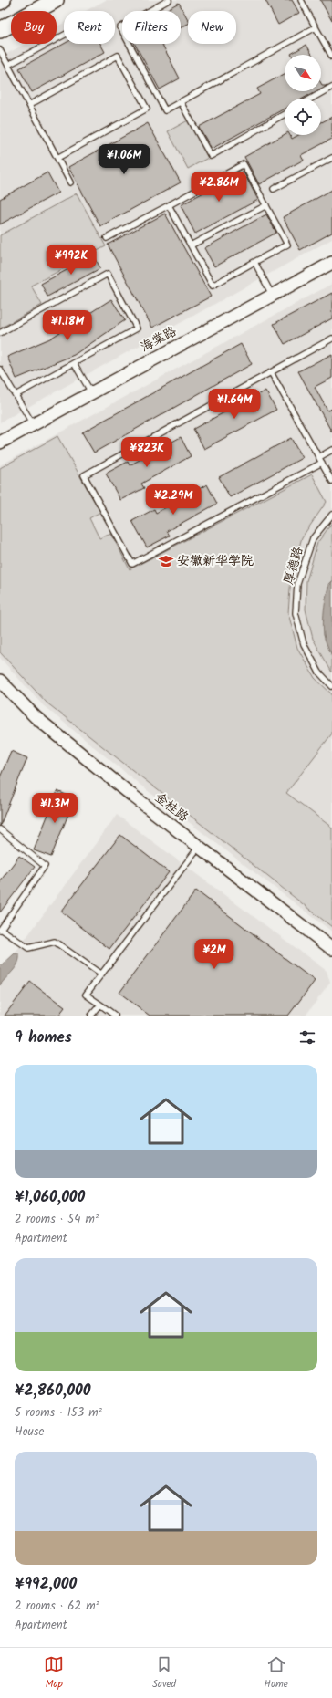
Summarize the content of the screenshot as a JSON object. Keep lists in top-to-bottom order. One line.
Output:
{"streets":{"street":["海棠路","金桂路"],"lane":["厚德路"]},"places":{"school or university":["安徽新华学院"]},"north":"bottom right","page":{"chip":["Buy","Rent","Filters","New"],"price":["¥1.06M","¥2.86M","¥992K","¥1.18M","¥1.64M","¥823K","¥2.29M","¥1.3M","¥2M"],"heading":"9 homes","list":[{"name":"¥1,060,000","note":"2 rooms · 54 m² · Apartment"},{"name":"¥2,860,000","note":"5 rooms · 153 m² · House"},{"name":"¥992,000","note":"2 rooms · 62 m² · Apartment"}],"tabs":["Map","Saved","Home"]}}
